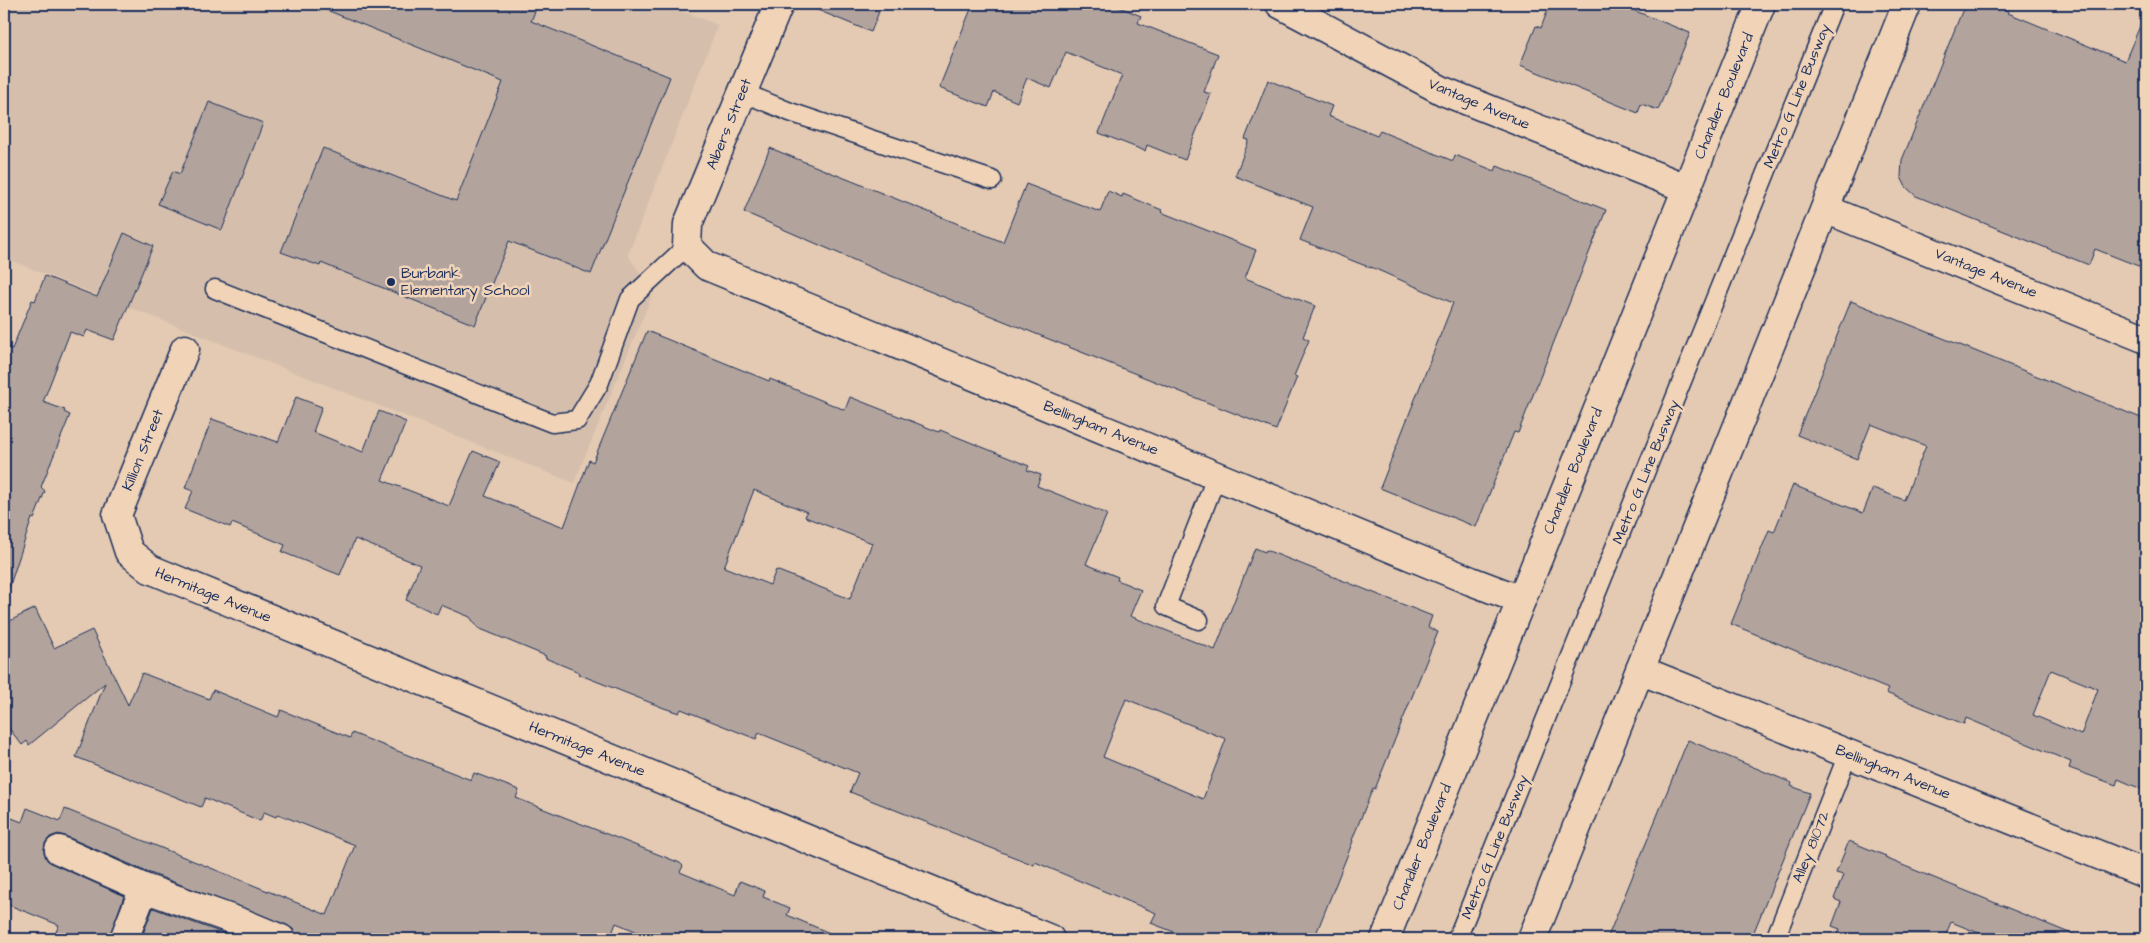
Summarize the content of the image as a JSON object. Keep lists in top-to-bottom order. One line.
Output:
{"streets":{"street":["Chandler Boulevard","Vantage Avenue","Albers Street","Bellingham Avenue","Killion Street","Hermitage Avenue"],"lane":["Metro G Line Busway","Alley 81072"]},"crossings":[["Chandler Boulevard","Vantage Avenue"],["Chandler Boulevard","Bellingham Avenue"],["Albers Street","Bellingham Avenue"],["Bellingham Avenue","Alley 81072"],["Killion Street","Hermitage Avenue"]],"places":["Burbank Elementary School"]}
